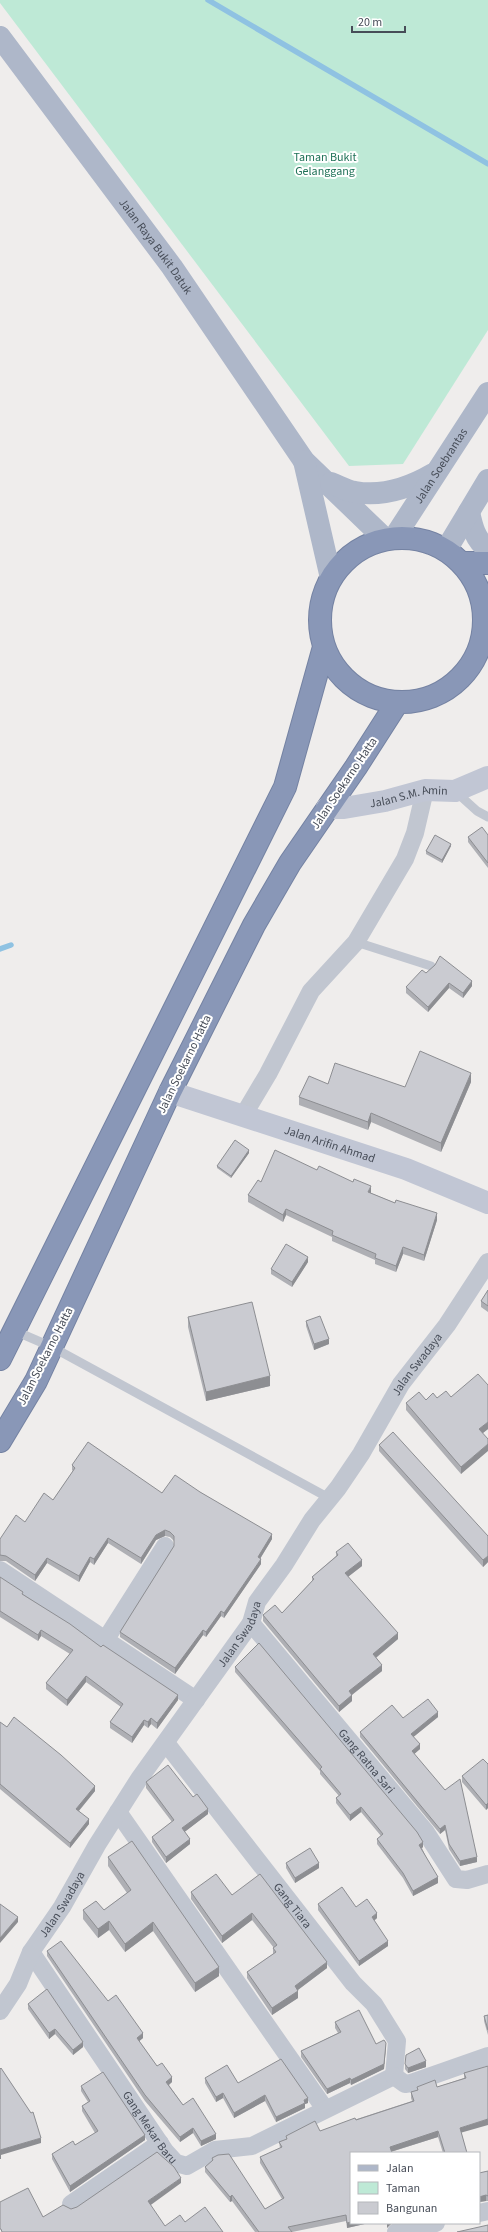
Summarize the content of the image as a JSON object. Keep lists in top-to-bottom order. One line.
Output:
{"streets":{"highway":["Jalan Soekarno Hatta"],"main road":["Jalan Raya Bukit Datuk","Jalan Soebrantas"],"street":["Jalan S.M. Amin","Jalan Arifin Ahmad","Jalan Swadaya","Gang Ratna Sari","Gang Tiara","Gang Mekar Baru"]},"crossings":[["Jalan Raya Bukit Datuk","Jalan Soebrantas"],["Jalan Soekarno Hatta","Jalan S.M. Amin"],["Jalan Soekarno Hatta","Jalan Arifin Ahmad"],["Jalan Swadaya","Gang Ratna Sari"],["Jalan Swadaya","Gang Tiara"],["Jalan Swadaya","Gang Mekar Baru"],["Gang Tiara","Gang Mekar Baru"]],"parks":["Taman Bukit Gelanggang"],"legend":["Jalan","Taman","Bangunan"],"scale_bar":"20 m"}
